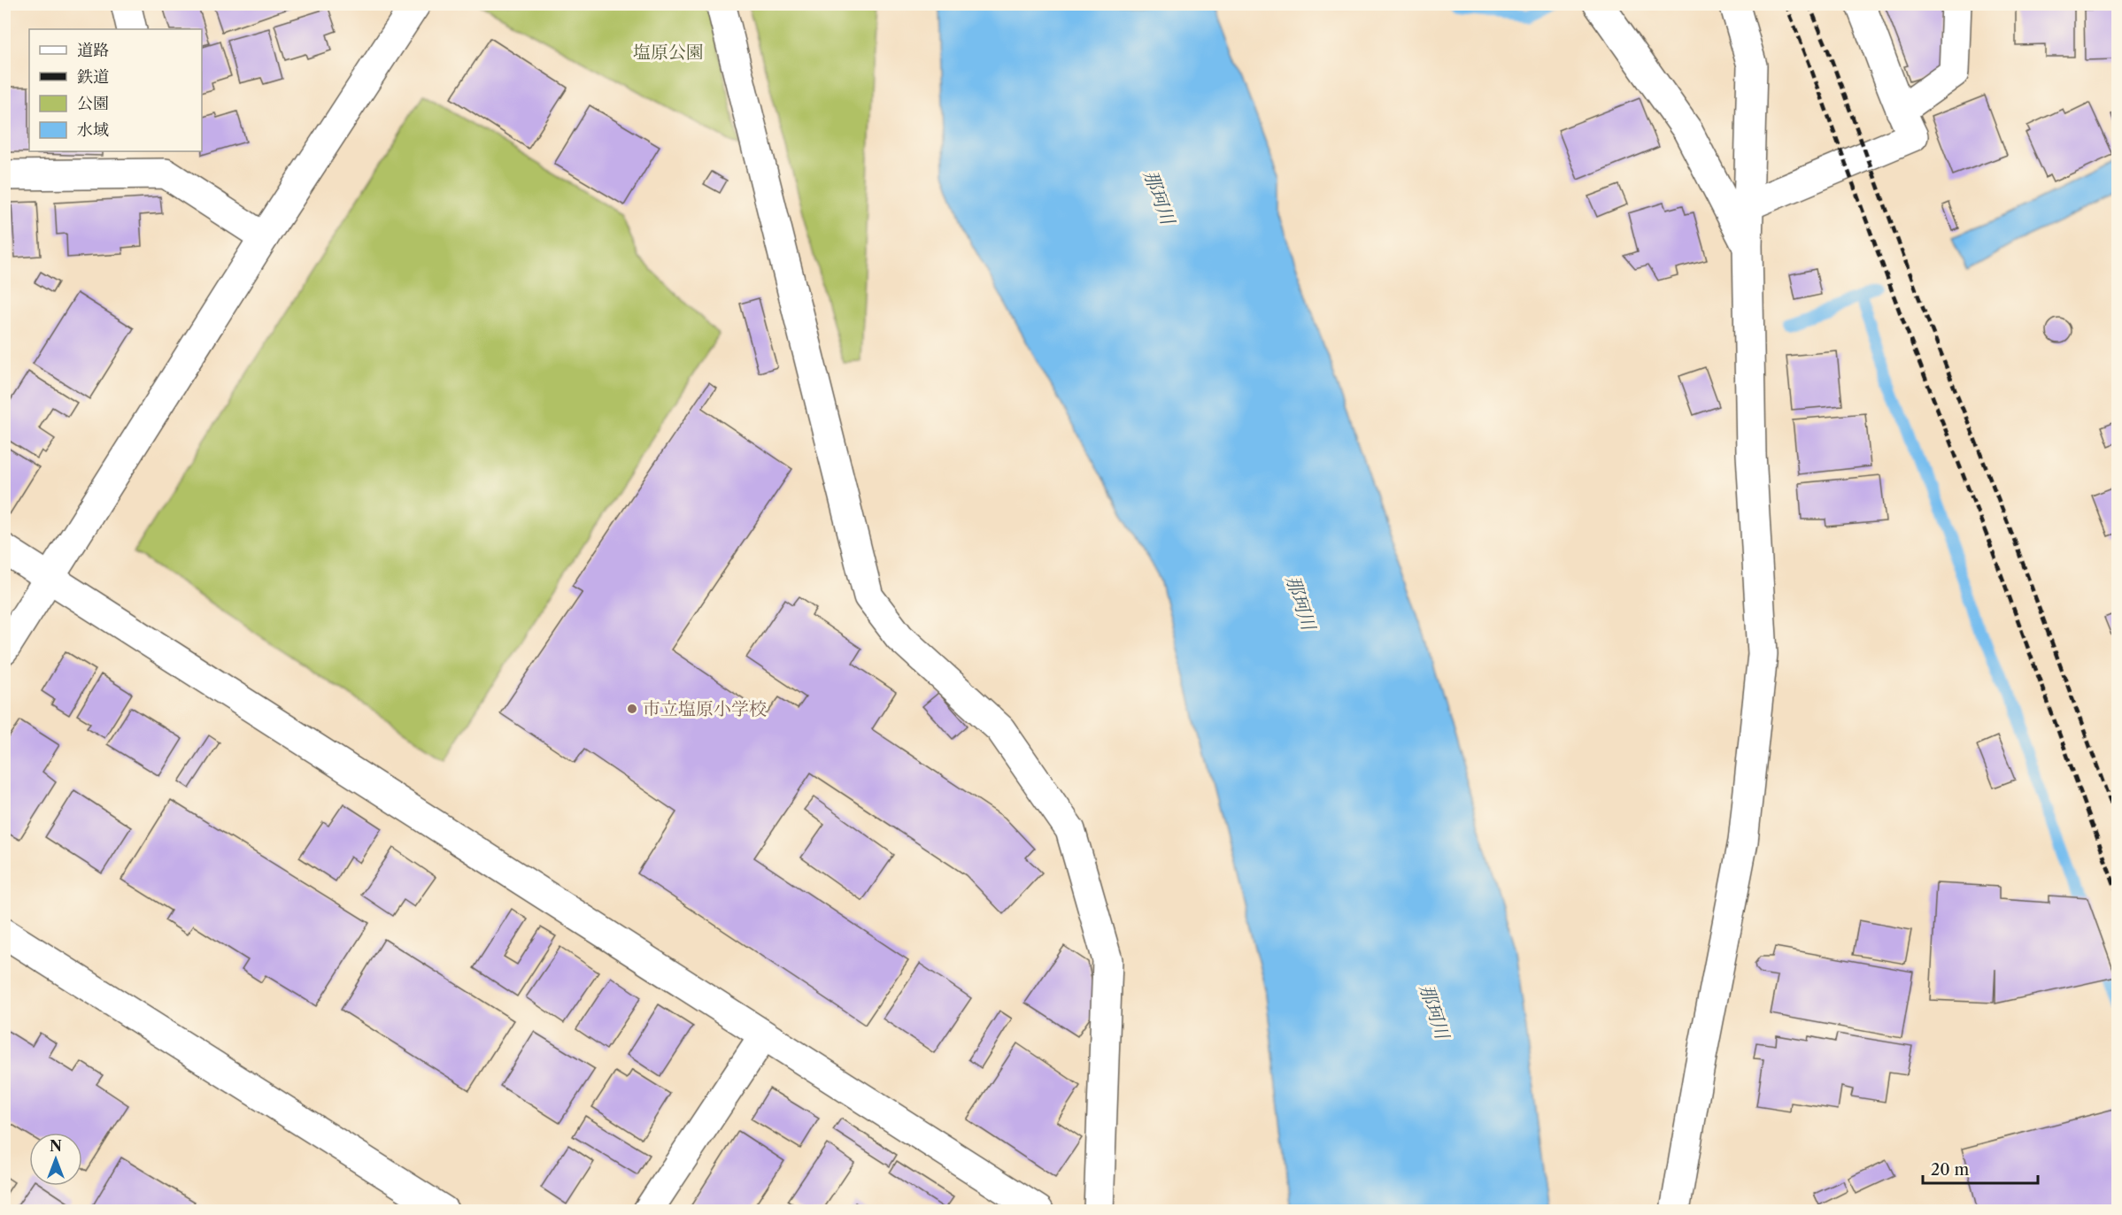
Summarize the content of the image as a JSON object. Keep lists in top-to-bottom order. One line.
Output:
{"water":["那珂川"],"parks":["塩原公園"],"places":["市立塩原小学校"],"legend":["道路","鉄道","公園","水域"],"scale_bar":"20 m","north":"top"}
